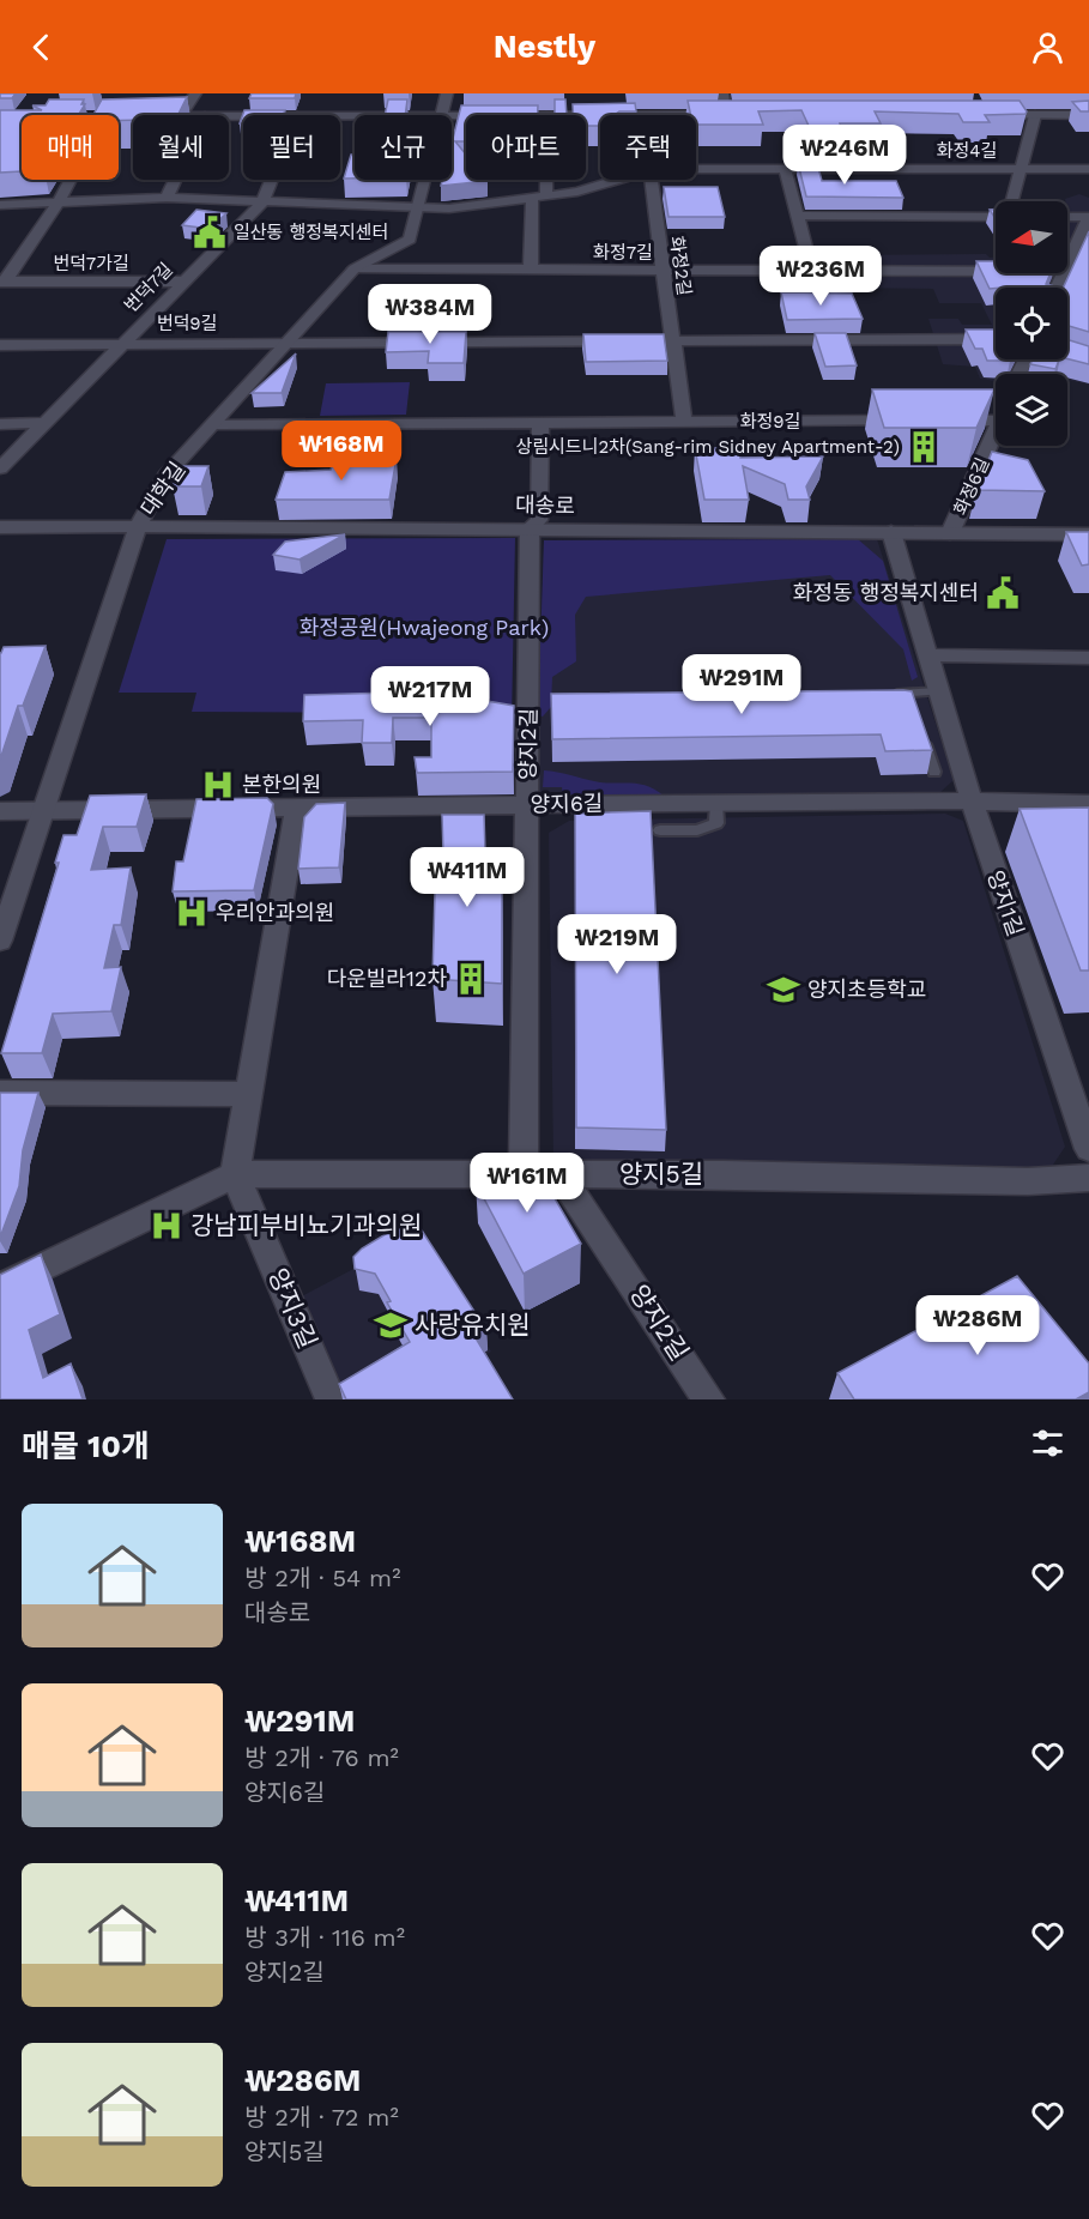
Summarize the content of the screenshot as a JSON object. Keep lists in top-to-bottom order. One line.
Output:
{"streets":{"street":["화정4길","화정7길","번덕7가길","화정2길","번덕7길","번덕9길","화정9길","화정6길","대학길","대송로","양지2길","양지6길","양지1길","양지5길","양지3길"]},"crossings":[["화정4길","번덕7길"],["화정4길","대학길"],["화정7길","화정2길"],["화정7길","대학길"],["번덕7가길","번덕7길"],["화정2길","번덕9길"],["화정2길","화정9길"],["번덕7길","번덕9길"],["번덕9길","대학길"],["화정9길","대학길"],["화정6길","대송로"],["대학길","대송로"],["대학길","양지6길"],["대송로","양지2길"],["대송로","양지1길"],["양지2길","양지6길"],["양지2길","양지5길"],["양지6길","양지1길"],["양지5길","양지3길"]],"parks":["화정공원(Hwajeong Park)"],"places":{"public building":["일산동 행정복지센터","화정동 행정복지센터"],"building":["상림시드니2차(Sang-rim Sidney Apartment-2)","다운빌라12차"],"hospital":["본한의원","우리안과의원","강남피부비뇨기과의원"],"school or university":["양지초등학교","사랑유치원"]},"north":"left","page":{"header":"Nestly","chip":["매매","월세","필터","신규","아파트","주택"],"price":["₩246M","₩236M","₩384M","₩168M","₩291M","₩217M","₩411M","₩219M","₩161M","₩286M"],"heading":"매물 10개","list":[{"name":"₩168M","note":"방 2개 · 54 m² · 대송로"},{"name":"₩291M","note":"방 2개 · 76 m² · 양지6길"},{"name":"₩411M","note":"방 3개 · 116 m² · 양지2길"},{"name":"₩286M","note":"방 2개 · 72 m² · 양지5길"}]}}
